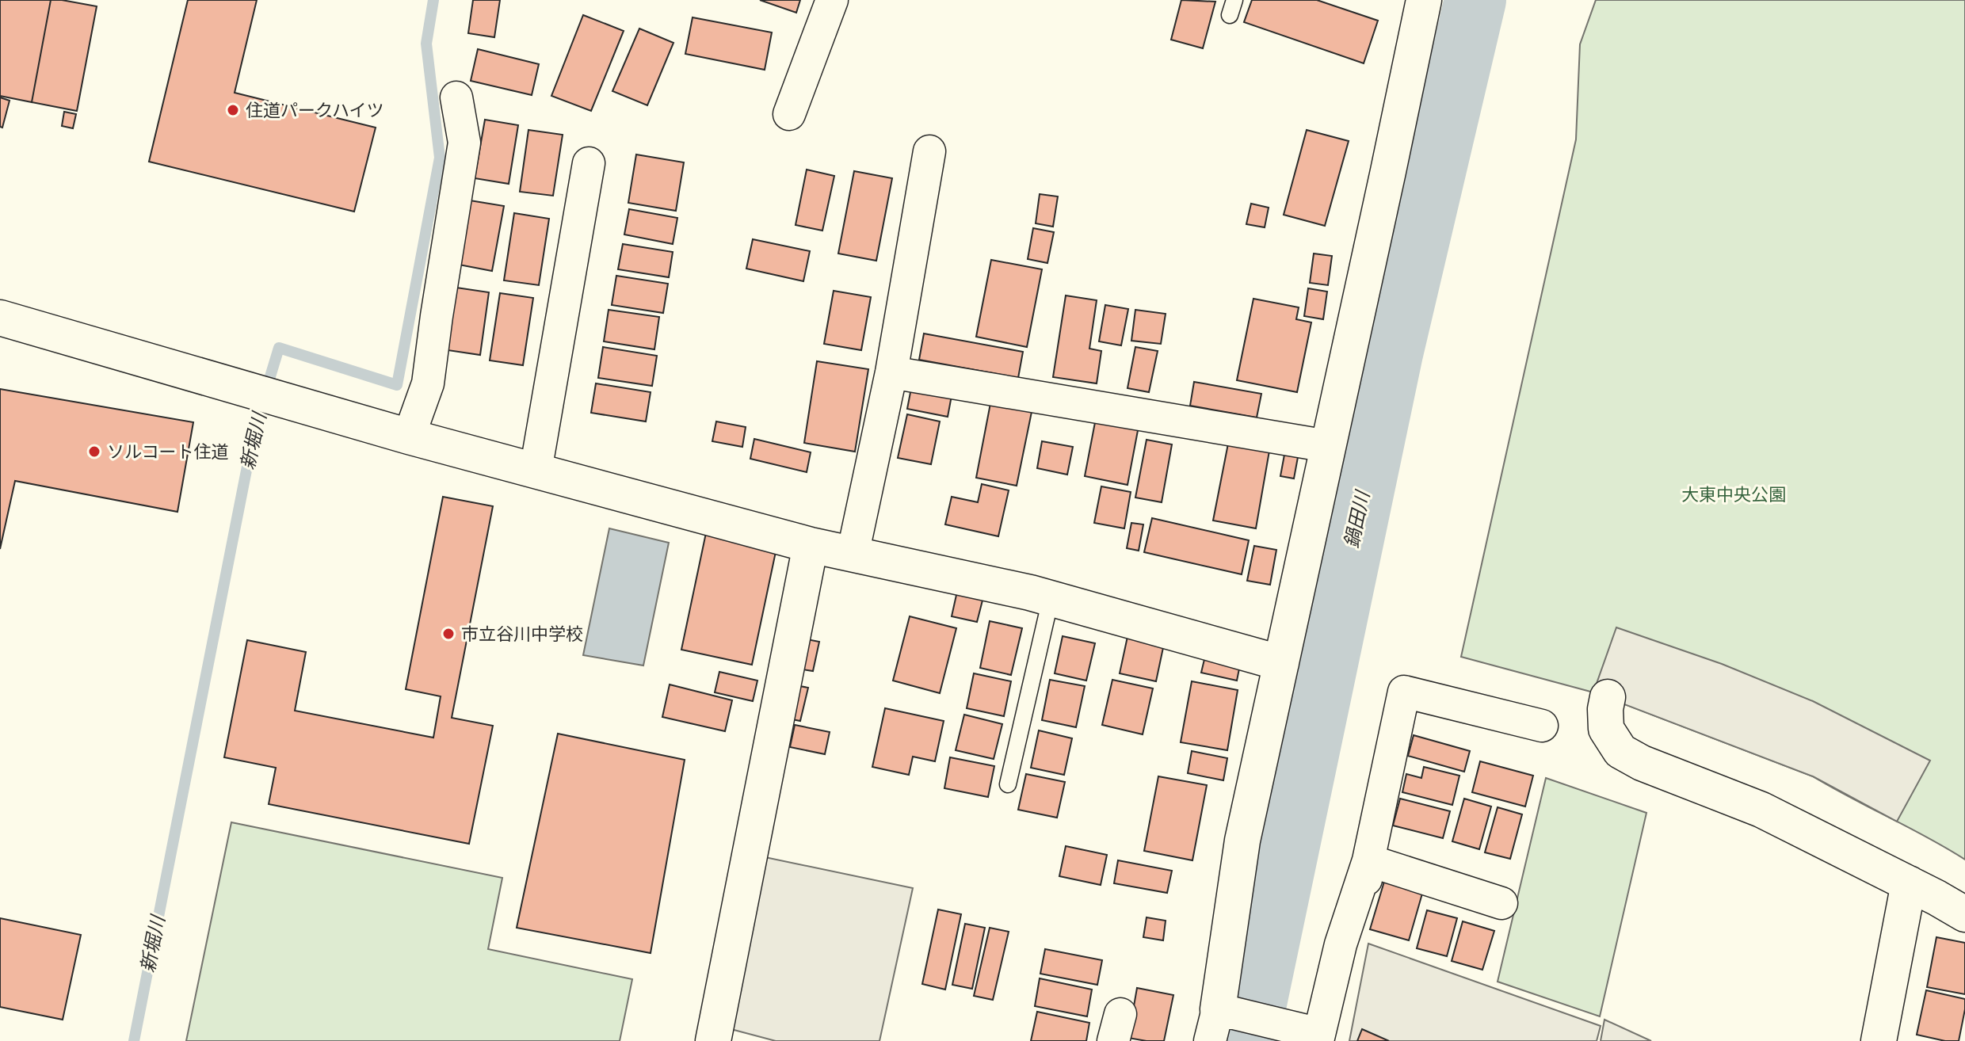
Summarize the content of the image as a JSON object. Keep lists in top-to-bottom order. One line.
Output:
{"water":["新堀川","鍋田川"],"parks":["大東中央公園"],"places":["住道パークハイツ","ソルコート住道","市立谷川中学校"]}
